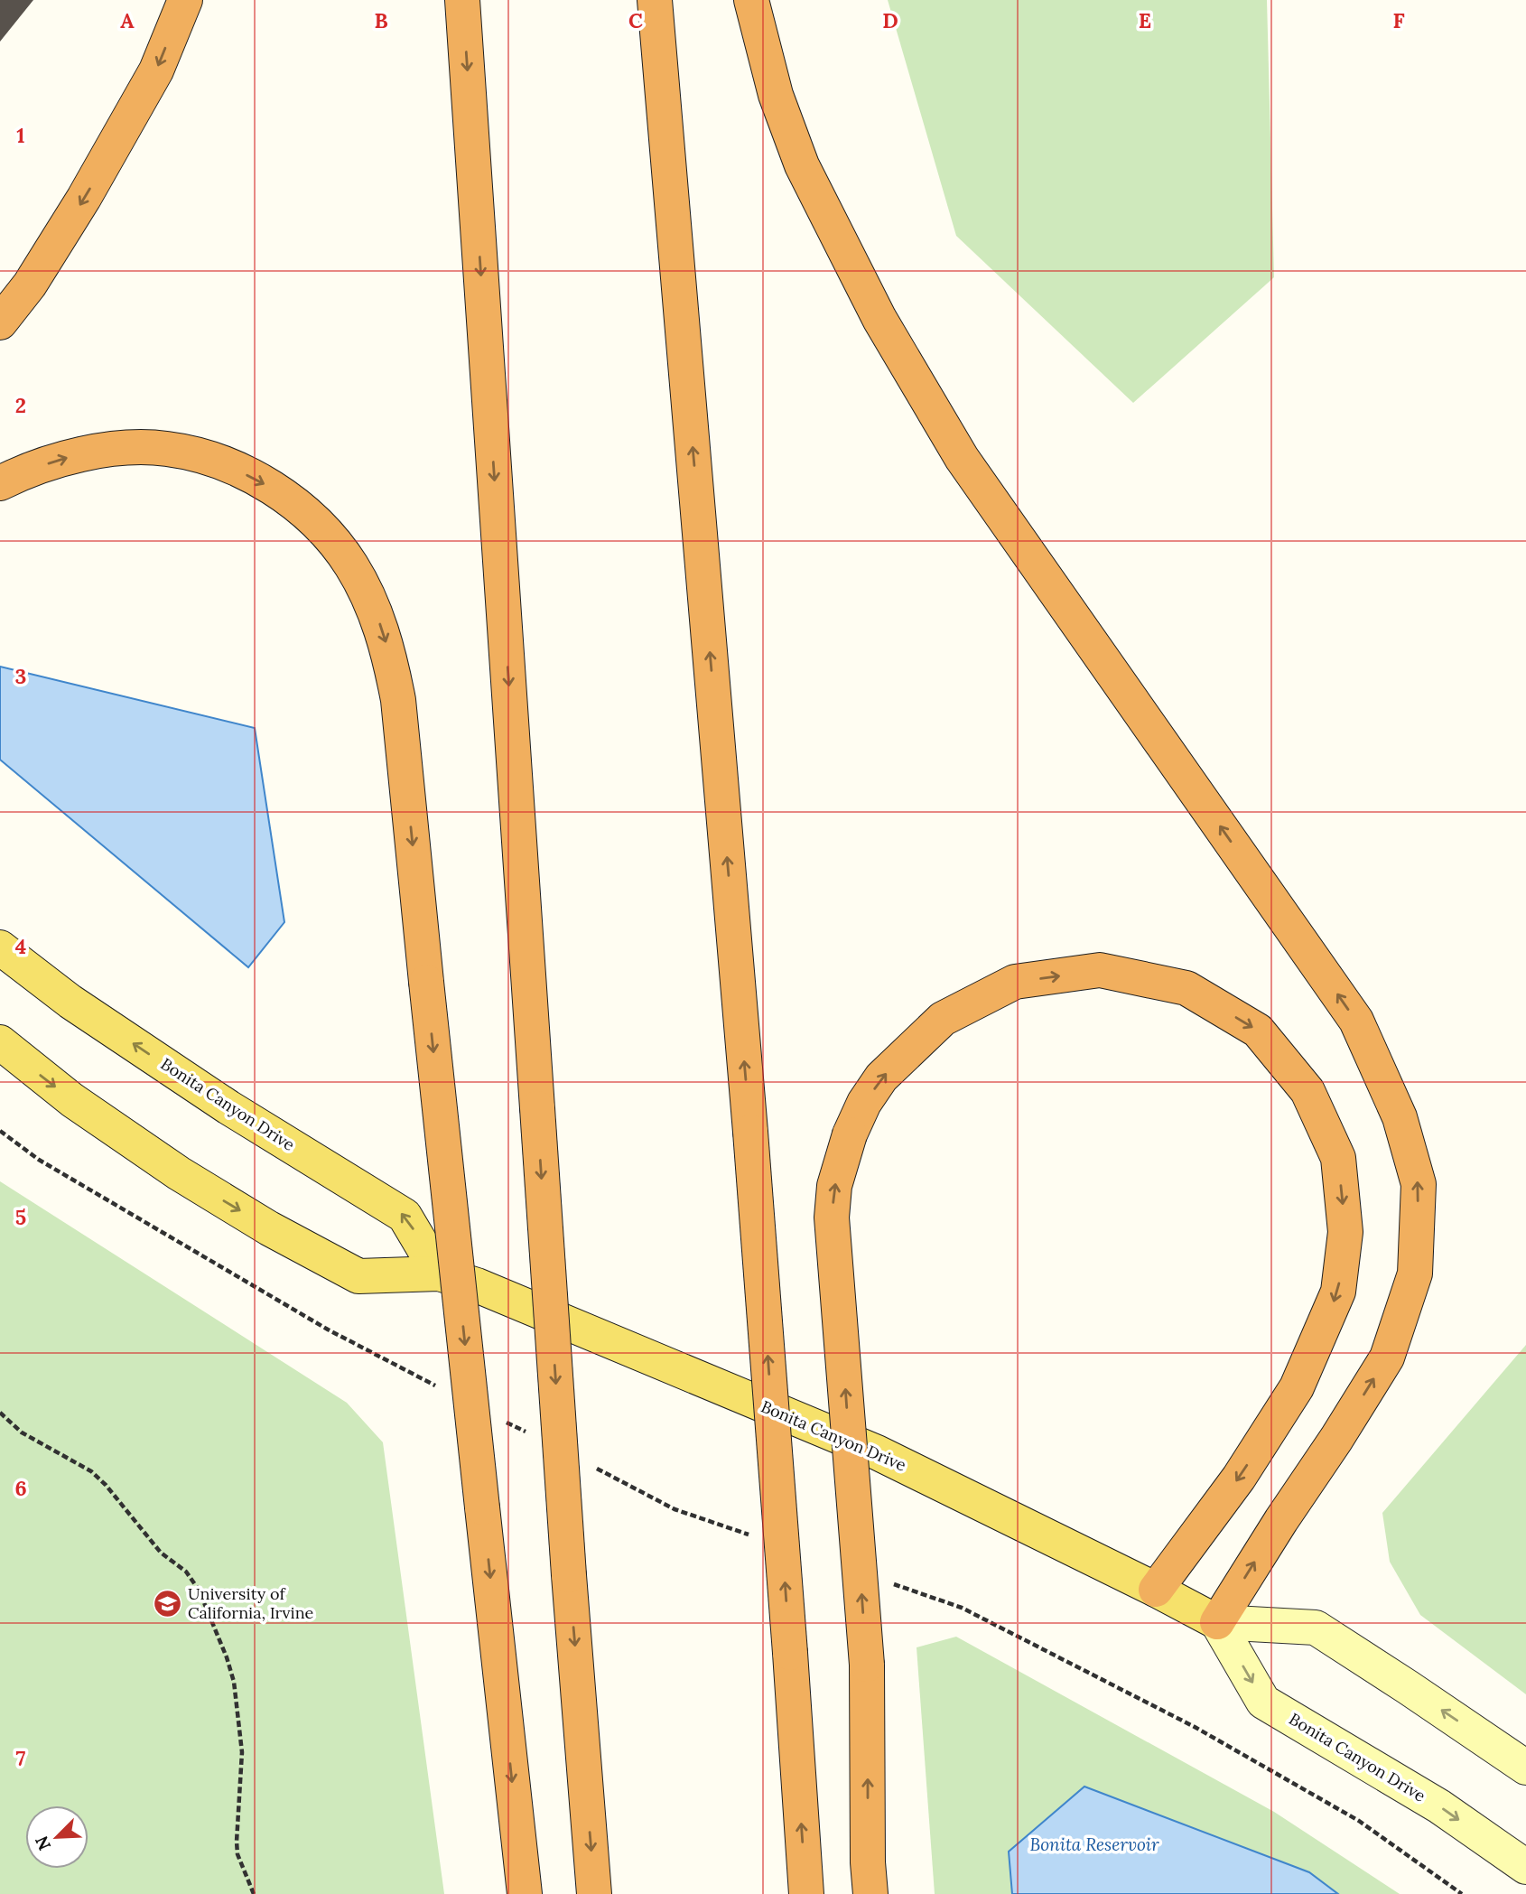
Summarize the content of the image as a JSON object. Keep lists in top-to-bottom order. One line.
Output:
{"streets":{"main road":["Bonita Canyon Drive"]},"water":["Bonita Reservoir"],"places":{"school or university":["University of California, Irvine"]},"north":"bottom left","grid":{"columns":["A","B","C","D","E","F"],"rows":["1","2","3","4","5","6","7"]}}
